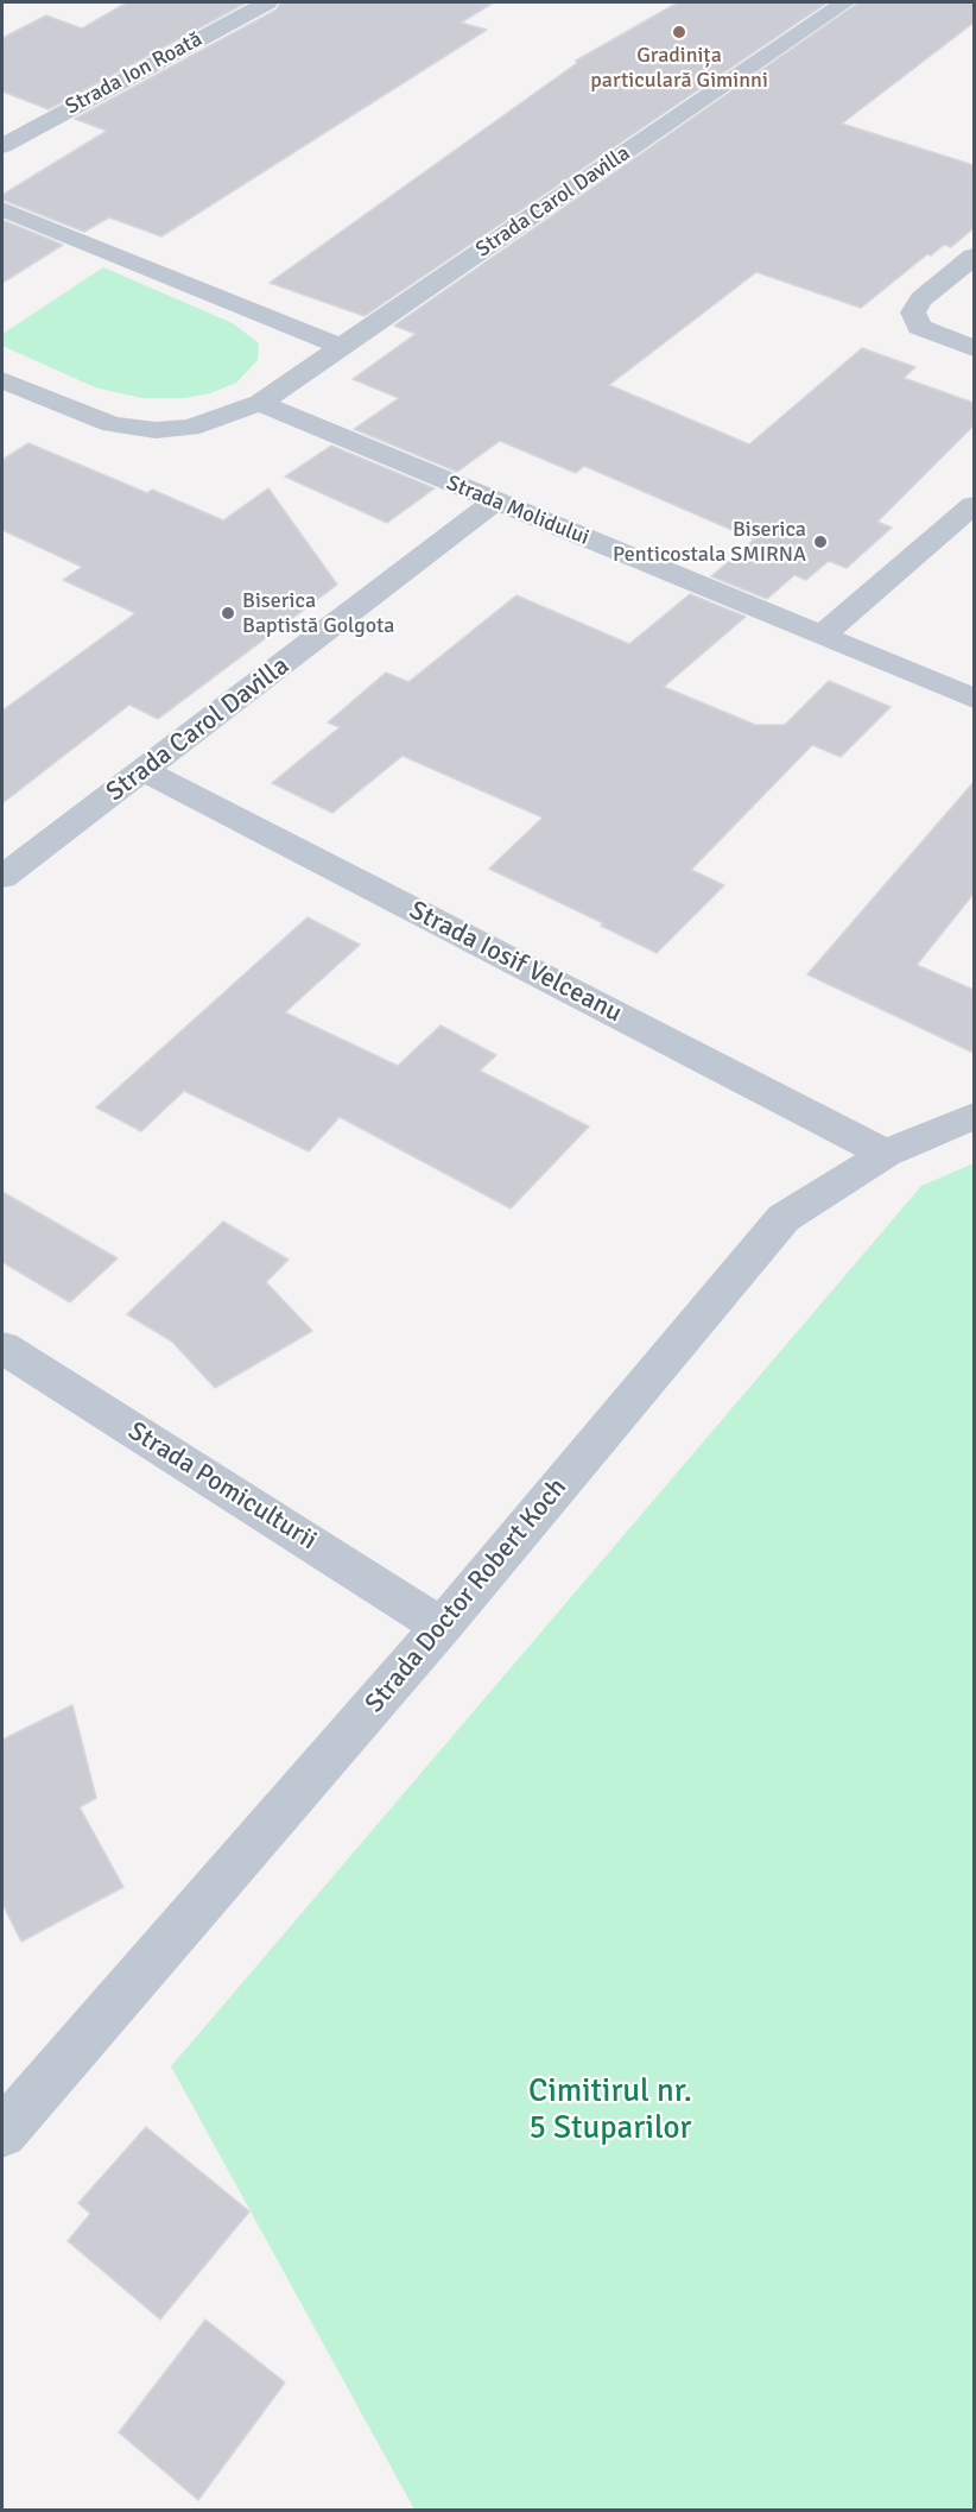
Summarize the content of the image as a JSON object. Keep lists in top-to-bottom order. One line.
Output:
{"streets":{"street":["Strada Ion Roată","Strada Carol Davilla","Strada Molidului","Strada Iosif Velceanu","Strada Pomiculturii","Strada Doctor Robert Koch"]},"crossings":[["Strada Carol Davilla","Strada Molidului"],["Strada Carol Davilla","Strada Iosif Velceanu"],["Strada Iosif Velceanu","Strada Doctor Robert Koch"],["Strada Pomiculturii","Strada Doctor Robert Koch"]],"parks":["Cimitirul nr. 5 Stuparilor"],"places":["Gradinița particulară Giminni","Biserica Penticostala SMIRNA","Biserica Baptistă Golgota"]}
